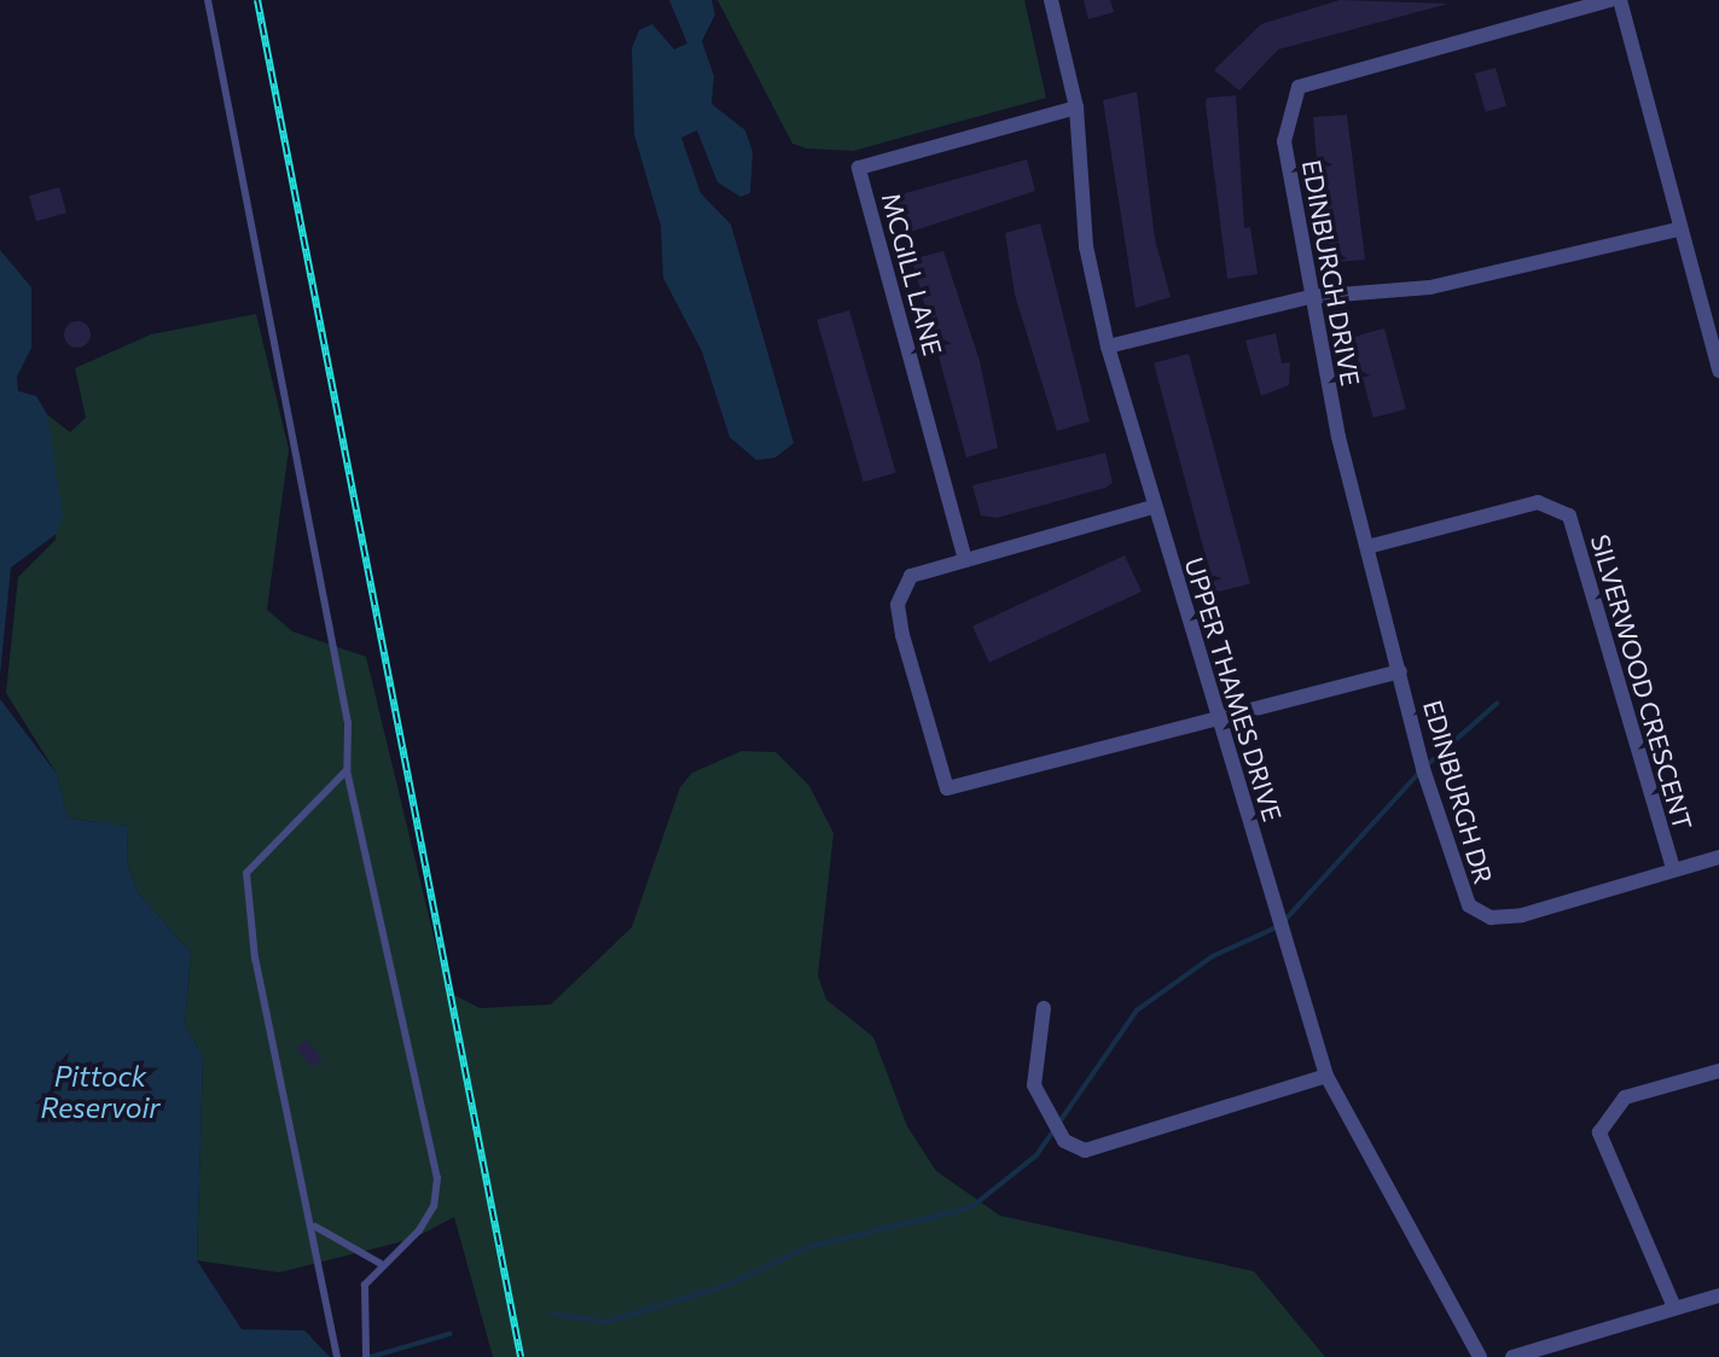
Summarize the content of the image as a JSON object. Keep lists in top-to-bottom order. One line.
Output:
{"streets":{"street":["EDINBURGH DRIVE","MCGILL LANE","SILVERWOOD CRESCENT","UPPER THAMES DRIVE","EDINBURGH DR"]},"crossings":[["EDINBURGH DRIVE","EDINBURGH DR"],["MCGILL LANE","UPPER THAMES DRIVE"],["SILVERWOOD CRESCENT","EDINBURGH DR"]],"water":["Pittock Reservoir"]}
